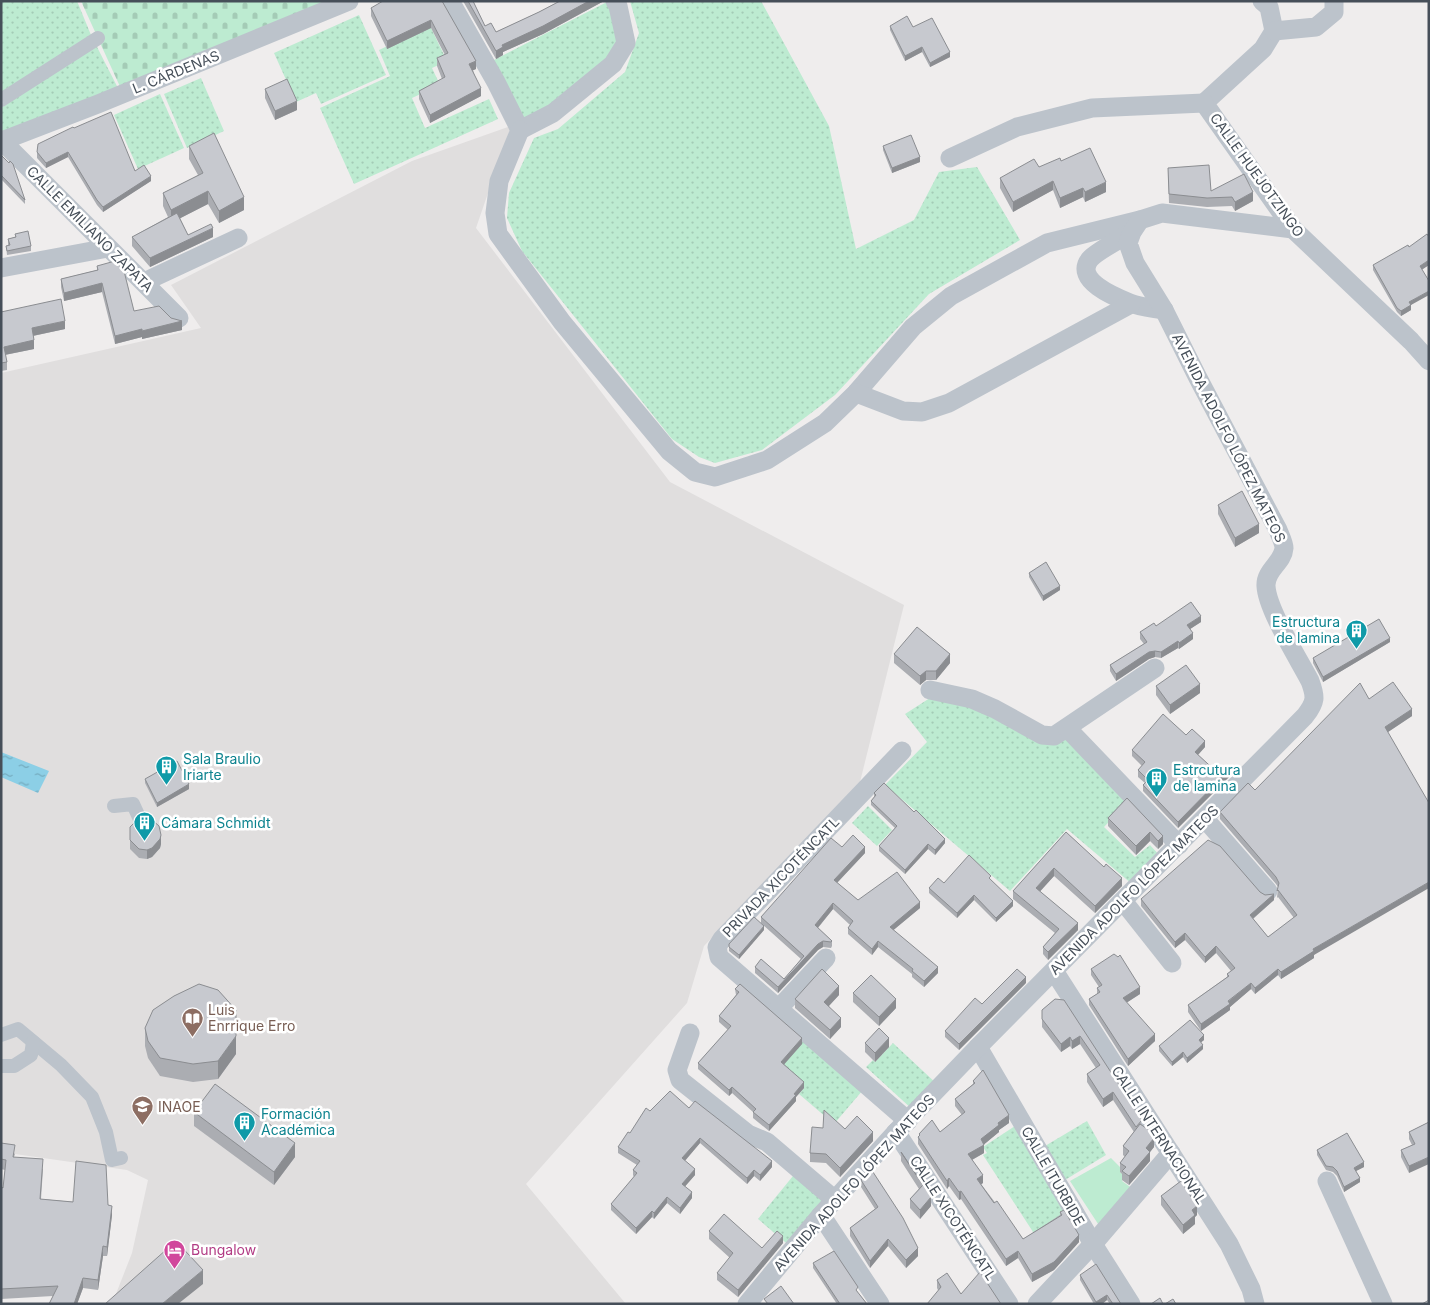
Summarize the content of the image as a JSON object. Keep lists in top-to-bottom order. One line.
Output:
{"streets":{"street":["L. CÁRDENAS","CALLE HUEJOTZINGO","CALLE EMILIANO ZAPATA","AVENIDA ADOLFO LÓPEZ MATEOS","PRIVADA XICOTÉNCATL","CALLE INTERNACIONAL","CALLE ITURBIDE","CALLE XICOTÉNCATL"]},"crossings":[["L. CÁRDENAS","CALLE EMILIANO ZAPATA"],["AVENIDA ADOLFO LÓPEZ MATEOS","PRIVADA XICOTÉNCATL"],["AVENIDA ADOLFO LÓPEZ MATEOS","CALLE INTERNACIONAL"],["AVENIDA ADOLFO LÓPEZ MATEOS","CALLE ITURBIDE"],["AVENIDA ADOLFO LÓPEZ MATEOS","CALLE XICOTÉNCATL"],["PRIVADA XICOTÉNCATL","CALLE XICOTÉNCATL"]],"places":{"building":["Estructura de lamina","Sala Braulio Iriarte","Estrcutura de lamina","Cámara Schmidt","Formación Académica"],"library":["Luis Enrrique Erro"],"school or university":["INAOE"],"hotel":["Bungalow"]}}
